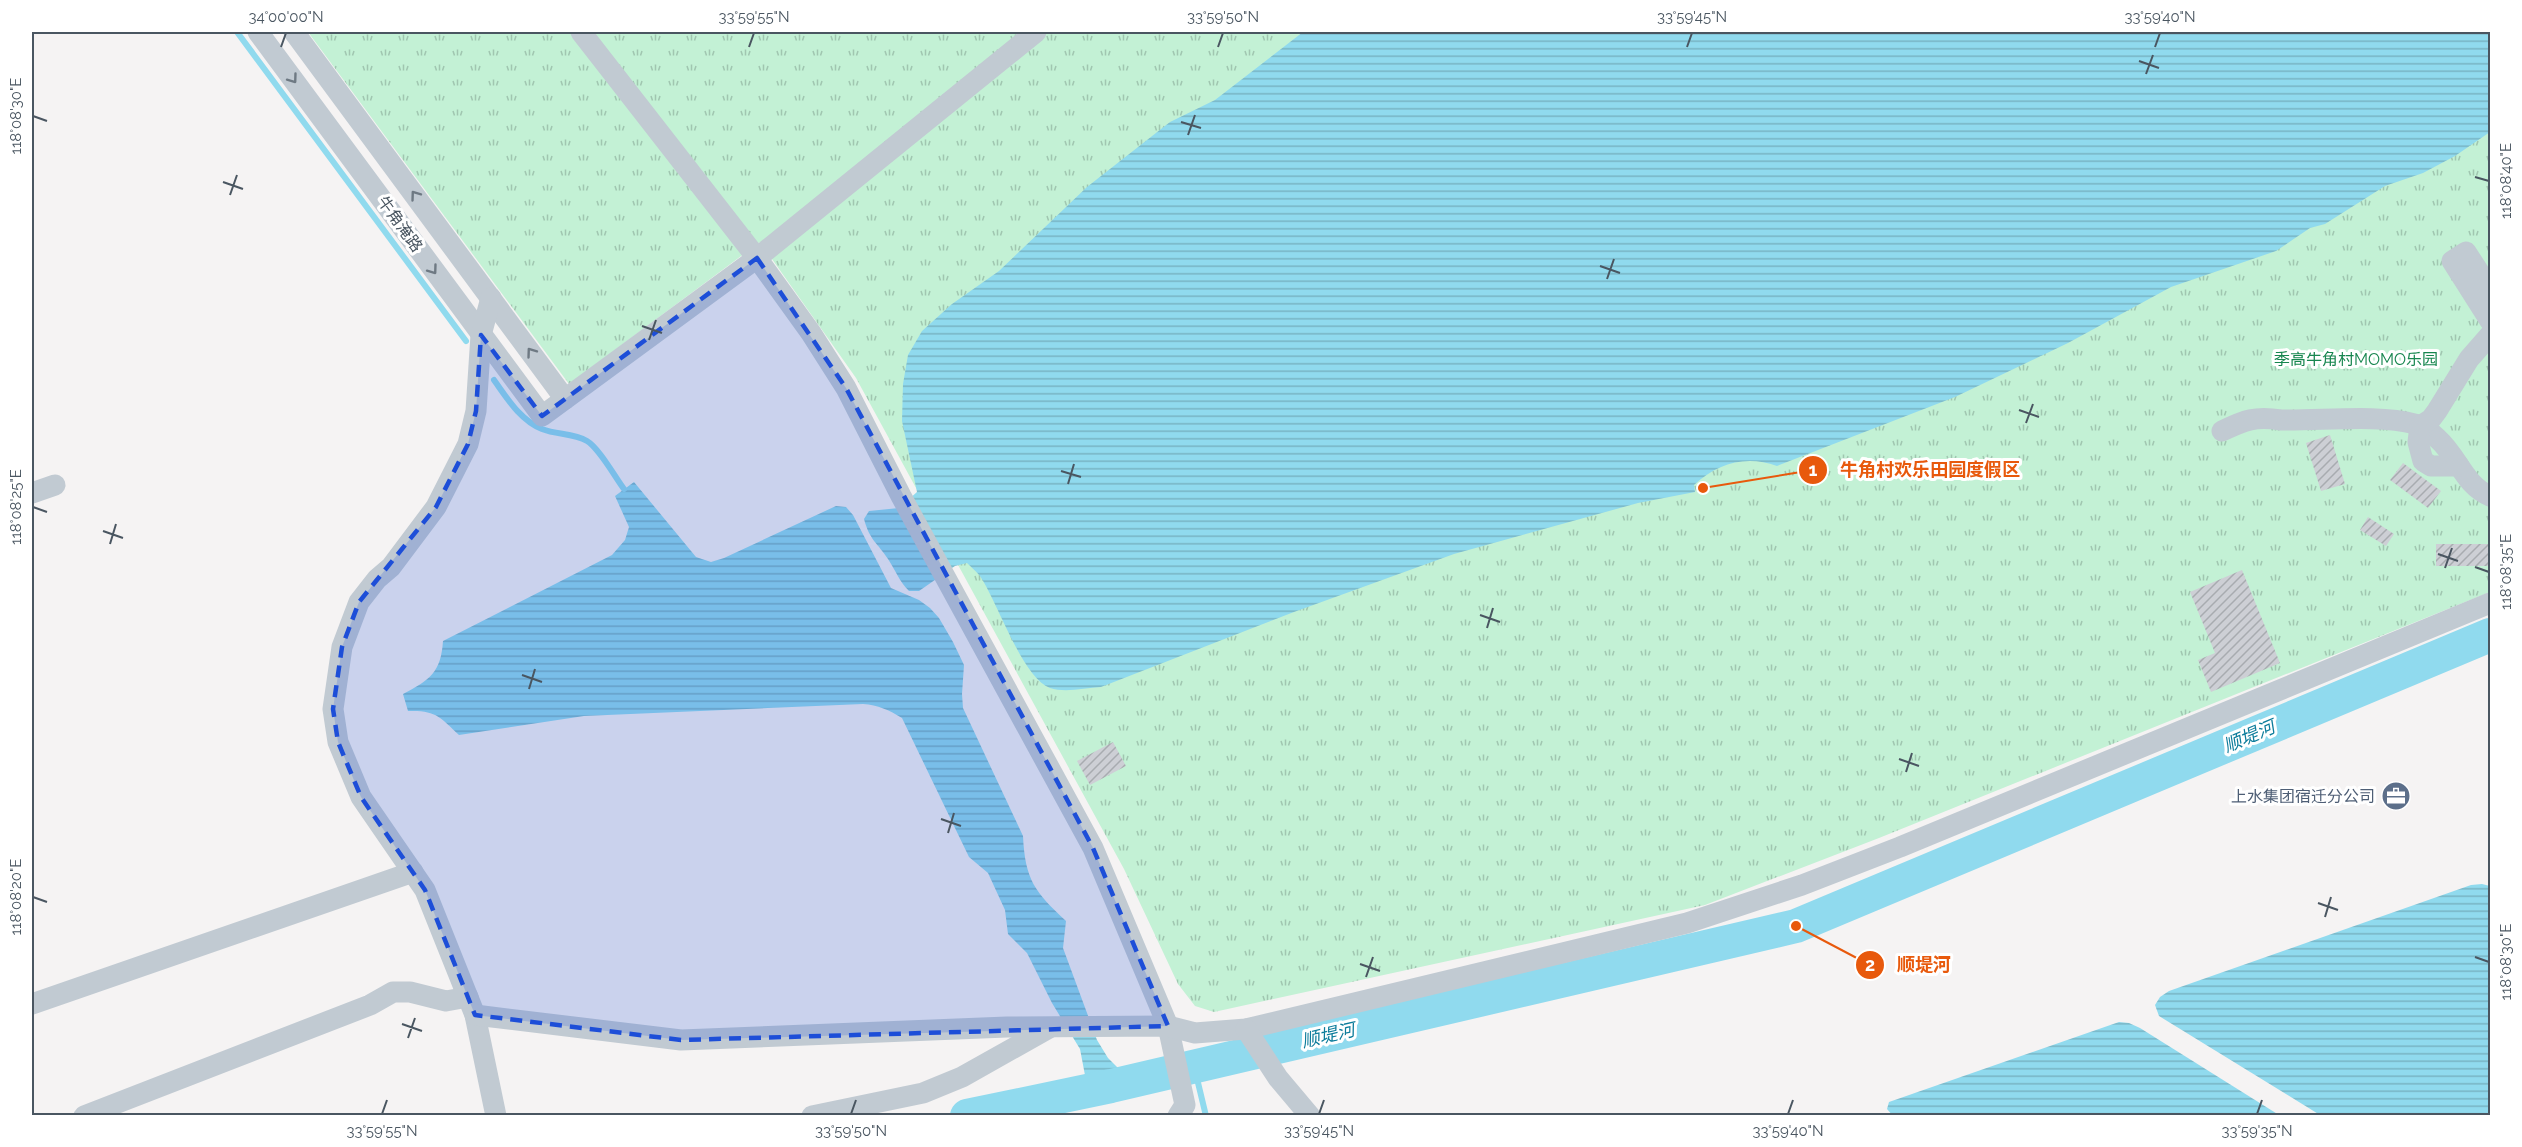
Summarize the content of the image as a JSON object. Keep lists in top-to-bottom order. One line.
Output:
{"streets":{"street":["牛角淹路"]},"water":["顺堤河"],"parks":["季高牛角村MOMO乐园"],"places":{"other":["牛角村欢乐田园度假区","顺堤河"],"office":["上水集团宿迁分公司"]},"coordinates":["34°00'00\"N","33°59'55\"N","33°59'50\"N","33°59'45\"N","33°59'40\"N","118°08'30\"E","118°08'40\"E","118°08'25\"E","118°08'35\"E","118°08'20\"E","33°59'35\"N"]}
